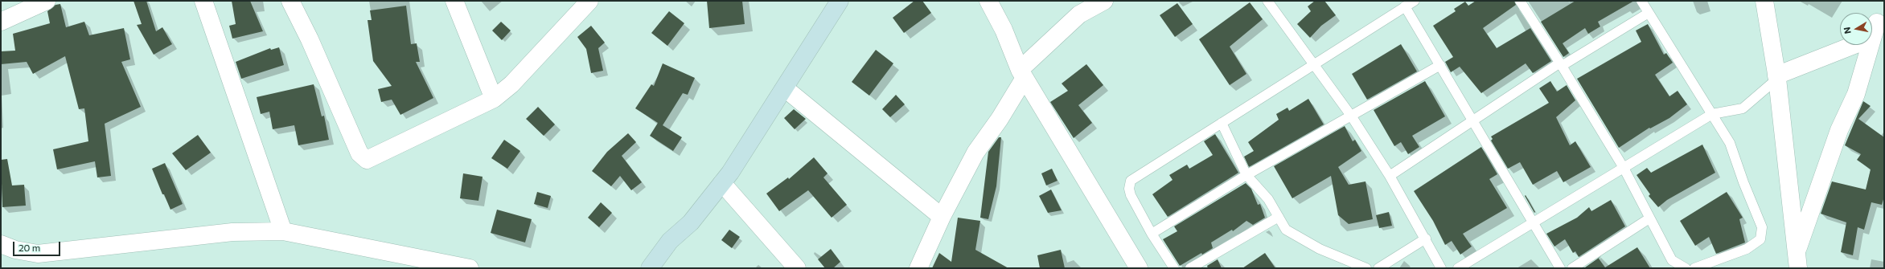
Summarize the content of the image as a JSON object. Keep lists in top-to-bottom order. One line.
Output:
{"scale_bar":"20 m","north":"left"}
